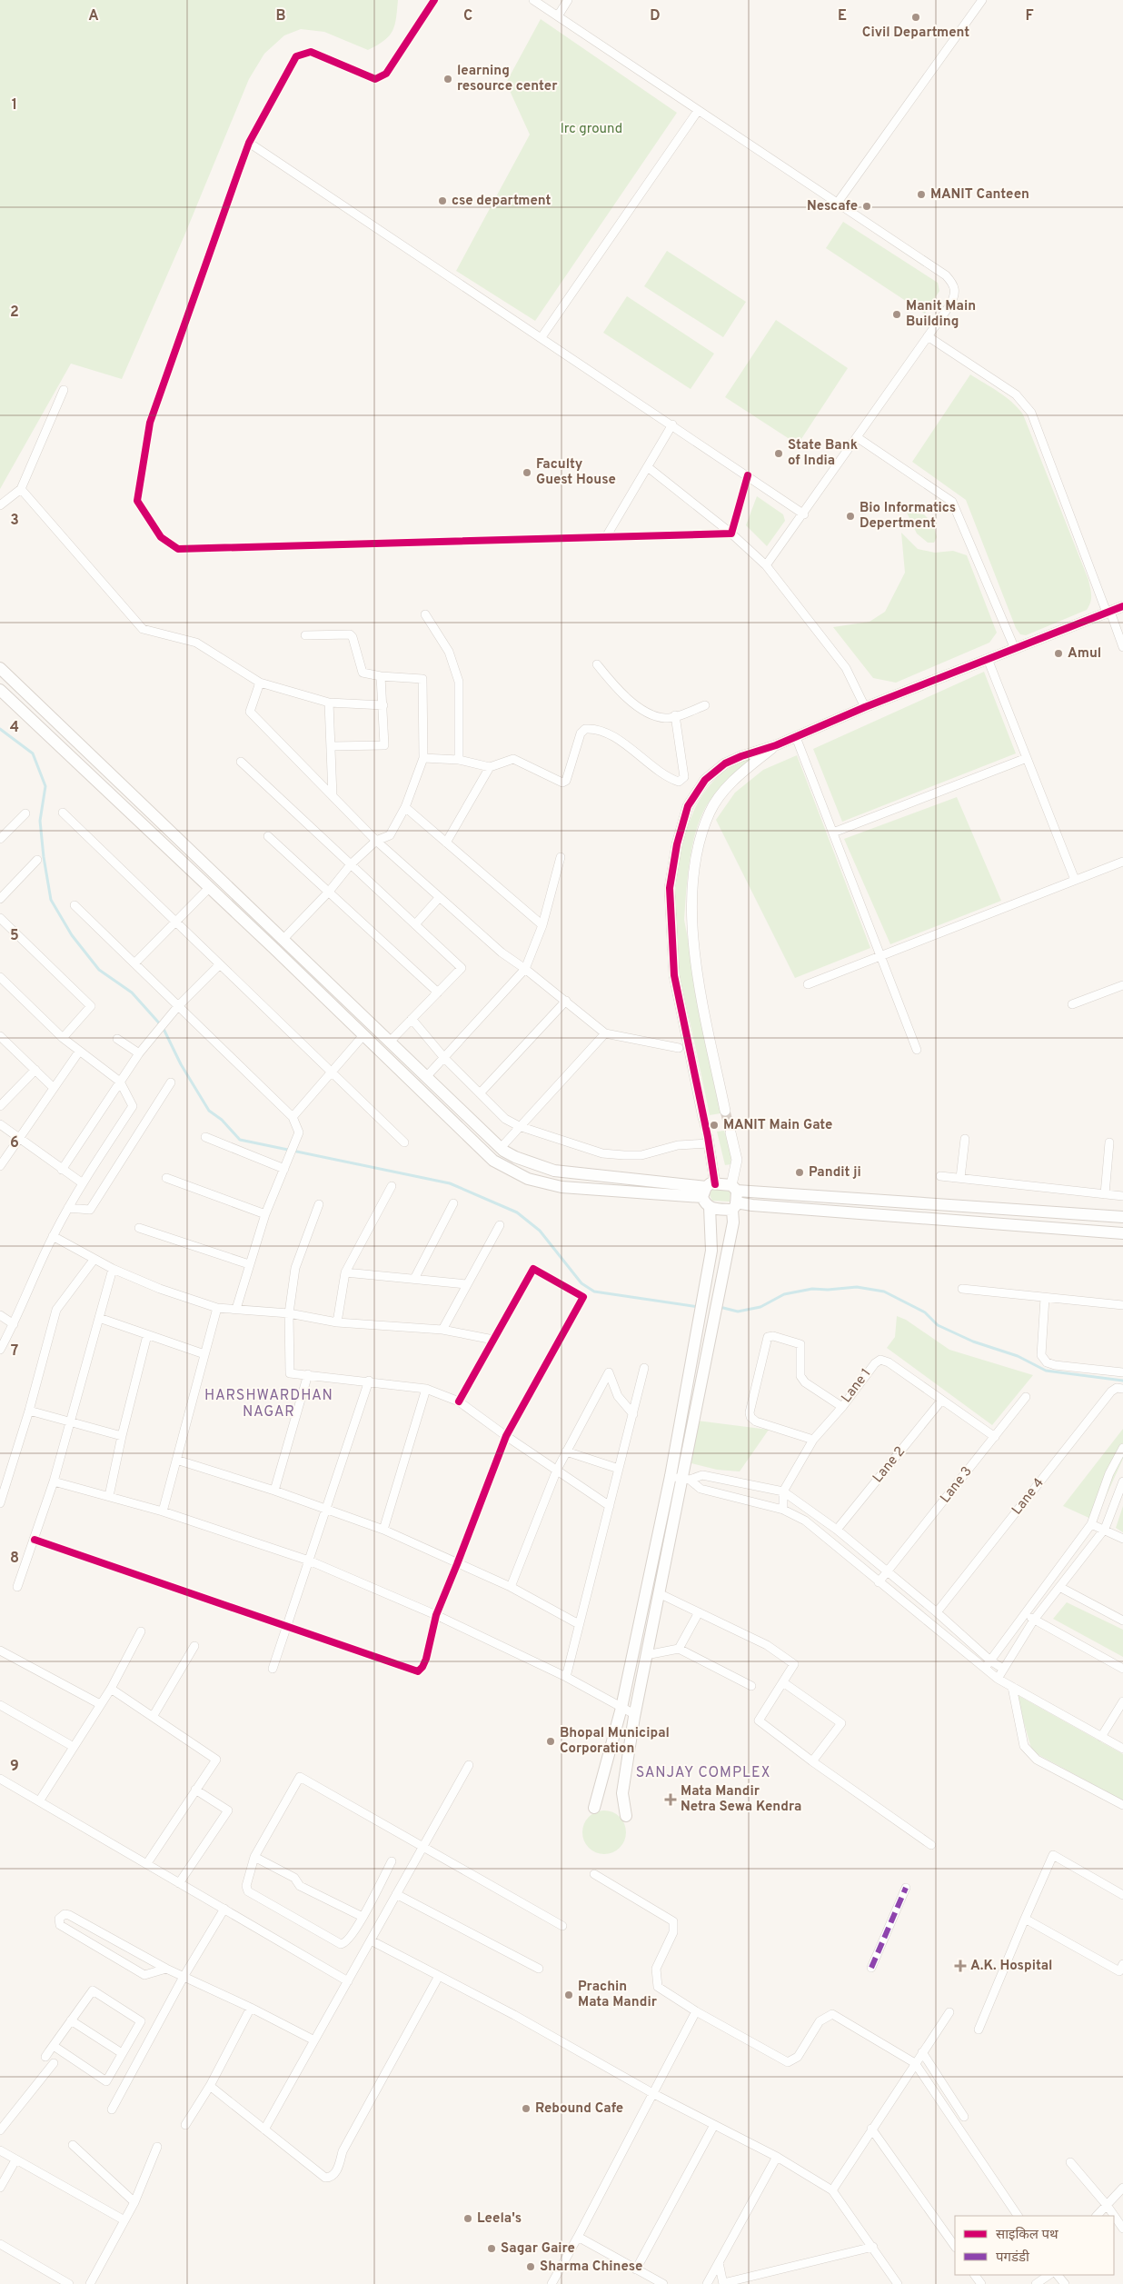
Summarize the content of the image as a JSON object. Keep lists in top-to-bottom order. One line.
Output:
{"streets":{"street":["Lane 1","Lane 2","Lane 3","Lane 4"]},"crossings":[["Lane 1","Lane 2"],["Lane 1","Lane 3"]],"districts":["HARSHWARDHAN NAGAR","SANJAY COMPLEX"],"parks":["lrc ground"],"places":{"other":["Civil Department","learning resource center","MANIT Canteen","cse department","Nescafe","Manit Main Building","State Bank of India","Faculty Guest House","Bio Informatics Depertment","Amul","MANIT Main Gate","Pandit ji","Bhopal Municipal Corporation","Prachin Mata Mandir","Rebound Cafe","Leela's","Sagar Gaire","Sharma Chinese"],"health":["Mata Mandir Netra Sewa Kendra","A.K. Hospital"]},"legend":["साइकिल पथ","पगडंडी"],"grid":{"columns":["A","B","C","D","E","F"],"rows":["1","2","3","4","5","6","7","8","9"]}}
